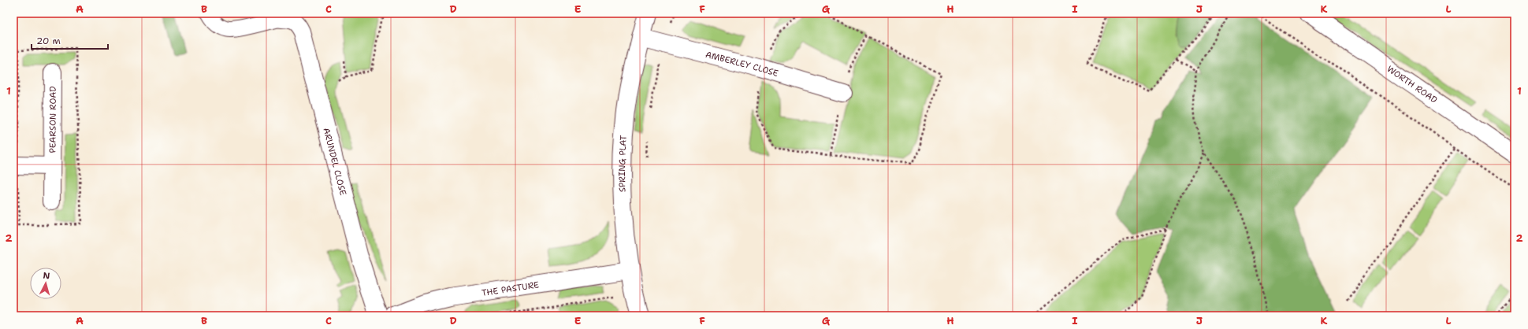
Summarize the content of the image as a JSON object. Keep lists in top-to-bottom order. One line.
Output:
{"streets":{"street":["AMBERLEY CLOSE","WORTH ROAD","PEARSON ROAD","ARUNDEL CLOSE","SPRING PLAT","THE PASTURE"]},"crossings":[["AMBERLEY CLOSE","SPRING PLAT"],["SPRING PLAT","THE PASTURE"]],"scale_bar":"20 m","north":"top","grid":{"columns":["A","B","C","D","E","F","G","H","I","J","K","L"],"rows":["1","2"]}}
